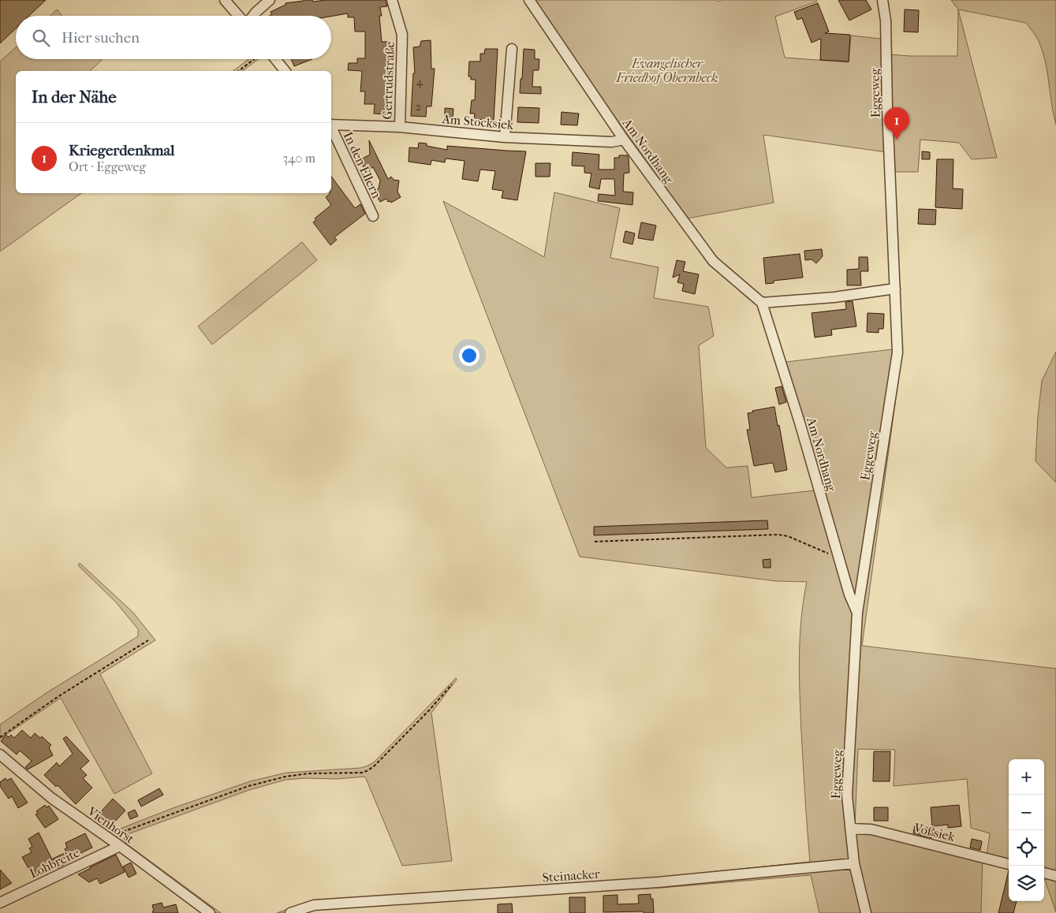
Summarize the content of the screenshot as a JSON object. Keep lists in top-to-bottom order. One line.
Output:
{"streets":{"street":["Gertrudstraße","Eggeweg","Am Stocksiek","Am Nordhang","In den Ellern","Vienhorst","Voßsiek","Lohbreite","Steinacker"]},"crossings":[["Gertrudstraße","Am Stocksiek"],["Eggeweg","Am Nordhang"],["Eggeweg","Voßsiek"],["Eggeweg","Steinacker"],["Am Stocksiek","Am Nordhang"],["Vienhorst","Lohbreite"]],"parks":["Evangelischer Friedhof Obernbeck"],"house_numbers":["4","2"],"page":{"search":"Hier suchen","heading":"In der Nähe","pins":"1","list":[{"mark":"1","name":"Kriegerdenkmal","note":"Ort · Eggeweg","value":"340 m"}],"map_buttons":["+","−"]}}
